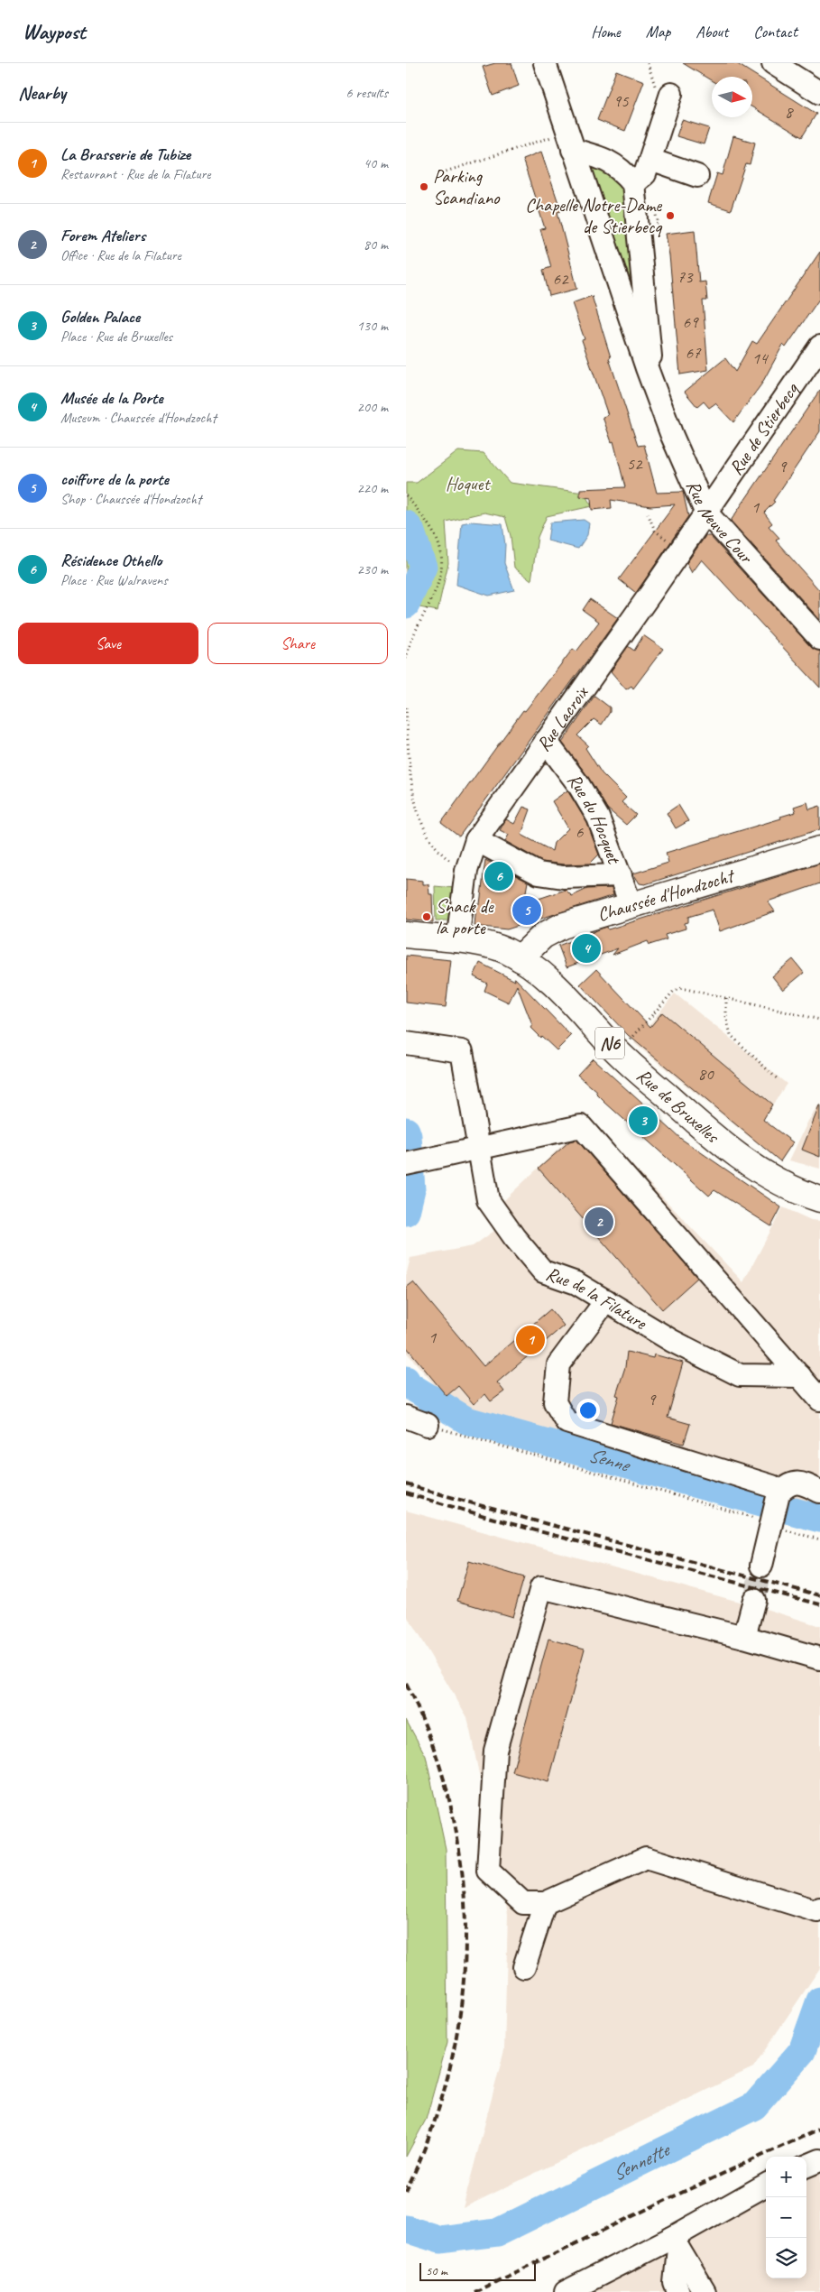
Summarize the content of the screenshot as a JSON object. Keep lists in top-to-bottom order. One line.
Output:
{"streets":{"main road":["Chaussée d'Hondzocht","N6","Rue de Bruxelles"],"street":["Rue de Stierbecq","Rue Neuve Cour","Rue Lacroix","Rue du Hocquet","Rue de la Filature"]},"crossings":[["Rue de Stierbecq","Rue Neuve Cour"],["Rue de Stierbecq","Rue Lacroix"],["Rue Neuve Cour","Rue Lacroix"],["Rue Lacroix","Rue du Hocquet"],["Rue Lacroix","Rue de Bruxelles"],["Rue du Hocquet","Chaussée d'Hondzocht"],["Chaussée d'Hondzocht","Rue de Bruxelles"]],"water":["Senne","Sennette"],"parks":["Hoquet"],"places":["Parking Scandiano","Chapelle Notre-Dame de Stierbecq","Snack de la porte"],"house_numbers":["95","8","73","62","69","67","14","52","9","1","6","80","1","9"],"scale_bar":"50 m","north":"right","page":{"header":"Waypost","nav":["Home","Map","About","Contact"],"heading":["Nearby","6 results"],"list":[{"mark":"1","name":"La Brasserie de Tubize","note":"Restaurant · Rue de la Filature","value":"40 m"},{"mark":"2","name":"Forem Ateliers","note":"Office · Rue de la Filature","value":"80 m"},{"mark":"3","name":"Golden Palace","note":"Place · Rue de Bruxelles","value":"130 m"},{"mark":"4","name":"Musée de la Porte","note":"Museum · Chaussée d'Hondzocht","value":"200 m"},{"mark":"5","name":"coiffure de la porte","note":"Shop · Chaussée d'Hondzocht","value":"220 m"},{"mark":"6","name":"Résidence Othello","note":"Place · Rue Walravens","value":"230 m"}],"buttons":["Save","Share"],"pins":["6","5","4","3","2","1"],"map_buttons":["+","−"],"scale":"50 m"}}
